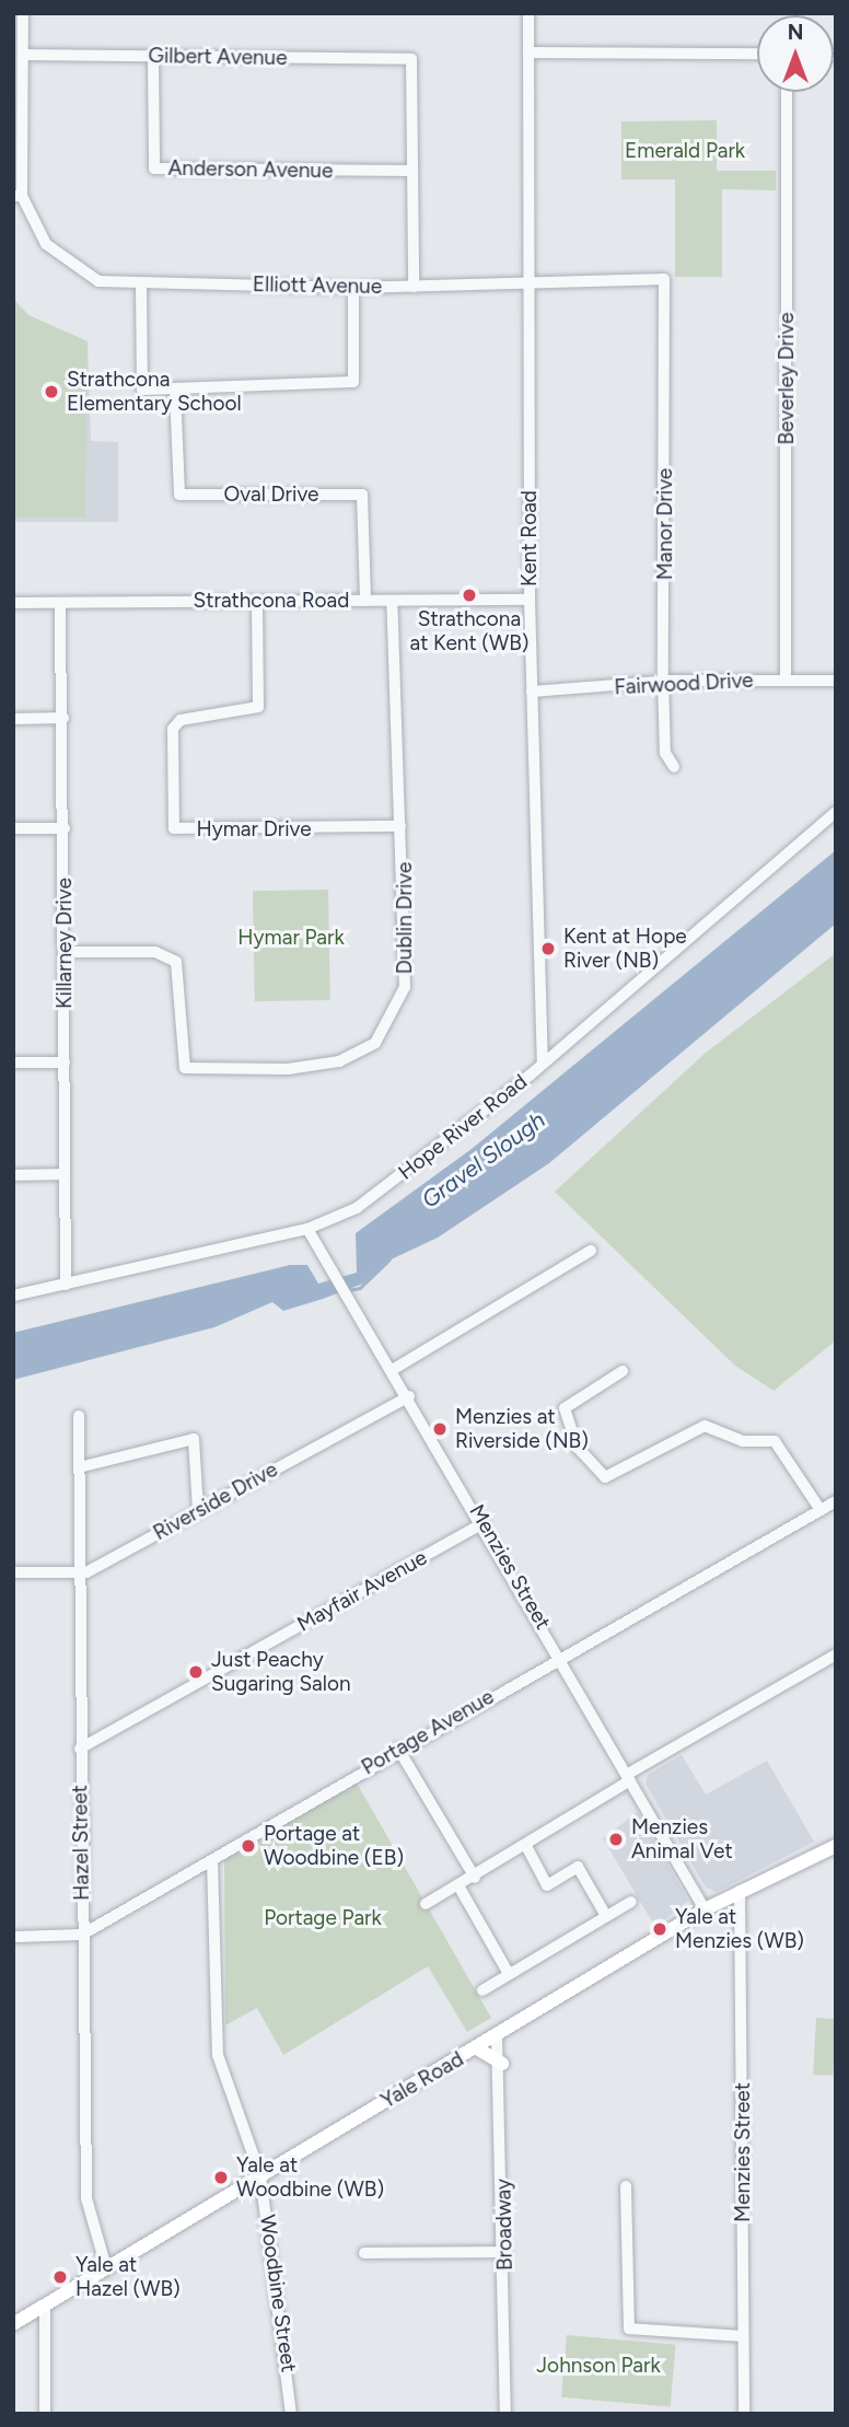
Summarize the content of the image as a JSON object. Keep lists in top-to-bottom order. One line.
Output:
{"streets":{"main road":["Yale Road"],"street":["Gilbert Avenue","Anderson Avenue","Elliott Avenue","Beverley Drive","Oval Drive","Manor Drive","Kent Road","Strathcona Road","Fairwood Drive","Hymar Drive","Dublin Drive","Killarney Drive","Hope River Road","Riverside Drive","Menzies Street","Mayfair Avenue","Portage Avenue","Hazel Street","Broadway","Woodbine Street"]},"crossings":[["Gilbert Avenue","Anderson Avenue"],["Elliott Avenue","Manor Drive"],["Elliott Avenue","Kent Road"],["Beverley Drive","Fairwood Drive"],["Oval Drive","Strathcona Road"],["Manor Drive","Fairwood Drive"],["Kent Road","Strathcona Road"],["Kent Road","Fairwood Drive"],["Kent Road","Hope River Road"],["Strathcona Road","Hymar Drive"],["Strathcona Road","Dublin Drive"],["Strathcona Road","Killarney Drive"],["Hymar Drive","Dublin Drive"],["Dublin Drive","Killarney Drive"],["Killarney Drive","Hope River Road"],["Hope River Road","Menzies Street"],["Riverside Drive","Menzies Street"],["Riverside Drive","Hazel Street"],["Menzies Street","Mayfair Avenue"],["Menzies Street","Portage Avenue"],["Menzies Street","Yale Road"],["Mayfair Avenue","Hazel Street"],["Portage Avenue","Hazel Street"],["Portage Avenue","Woodbine Street"],["Hazel Street","Yale Road"],["Yale Road","Broadway"],["Yale Road","Woodbine Street"]],"water":["Gravel Slough"],"parks":["Emerald Park","Hymar Park","Portage Park","Johnson Park"],"places":["Strathcona Elementary School","Strathcona at Kent (WB)","Kent at Hope River (NB)","Menzies at Riverside (NB)","Just Peachy Sugaring Salon","Menzies Animal Vet","Portage at Woodbine (EB)","Yale at Menzies (WB)","Yale at Woodbine (WB)","Yale at Hazel (WB)"],"north":"top"}
